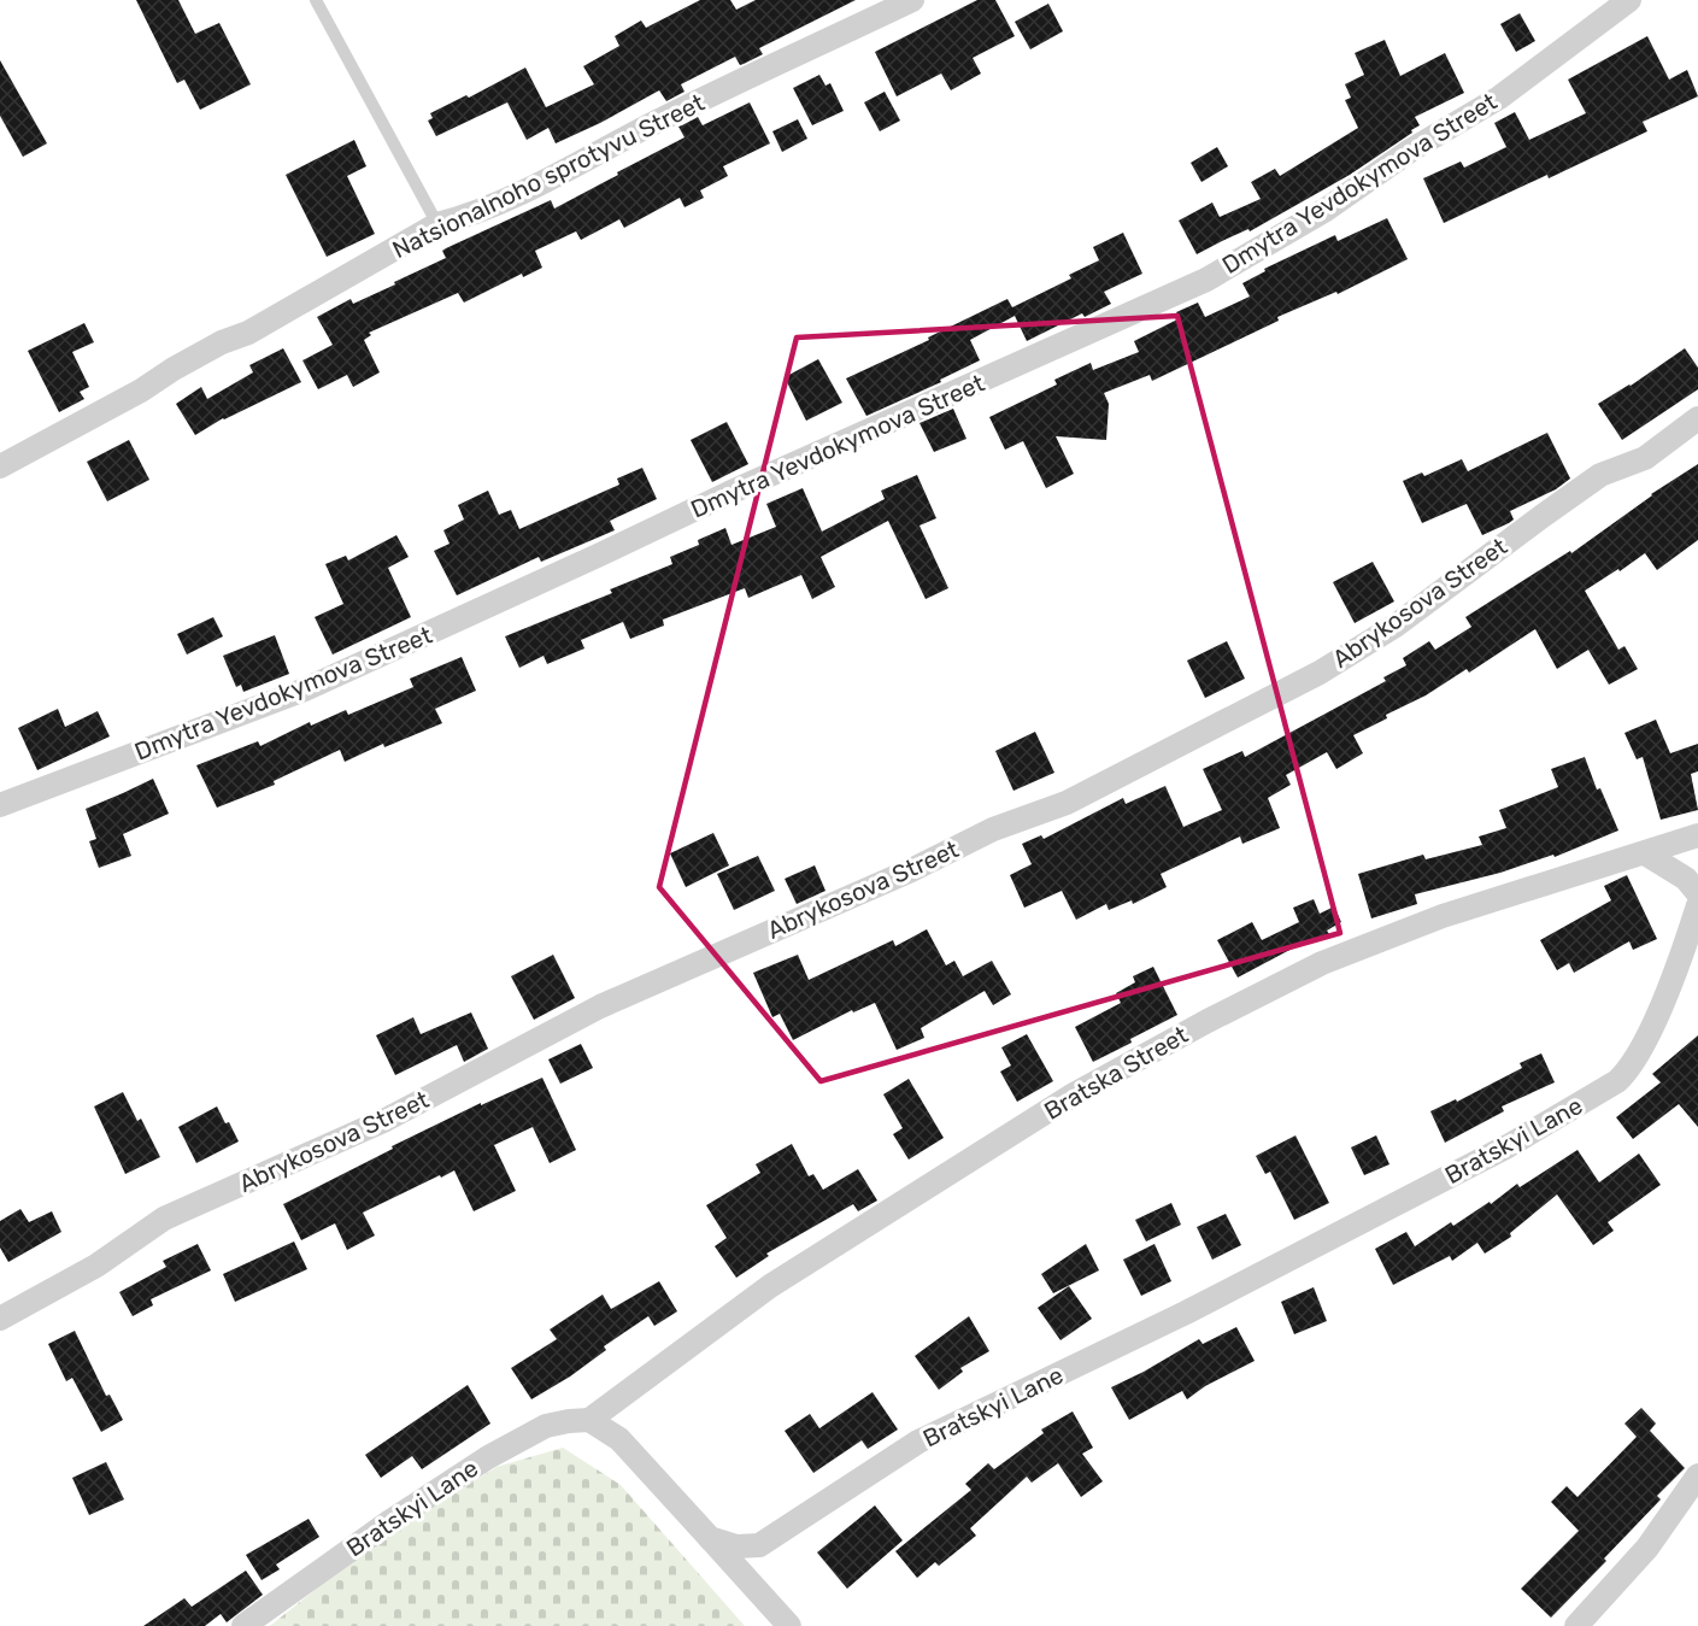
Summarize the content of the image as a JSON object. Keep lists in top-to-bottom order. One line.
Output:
{"streets":{"street":["Natsionalnoho sprotyvu Street","Dmytra Yevdokymova Street","Abrykosova Street","Bratska Street","Bratskyi Lane"]},"crossings":[["Bratska Street","Bratskyi Lane"]]}
